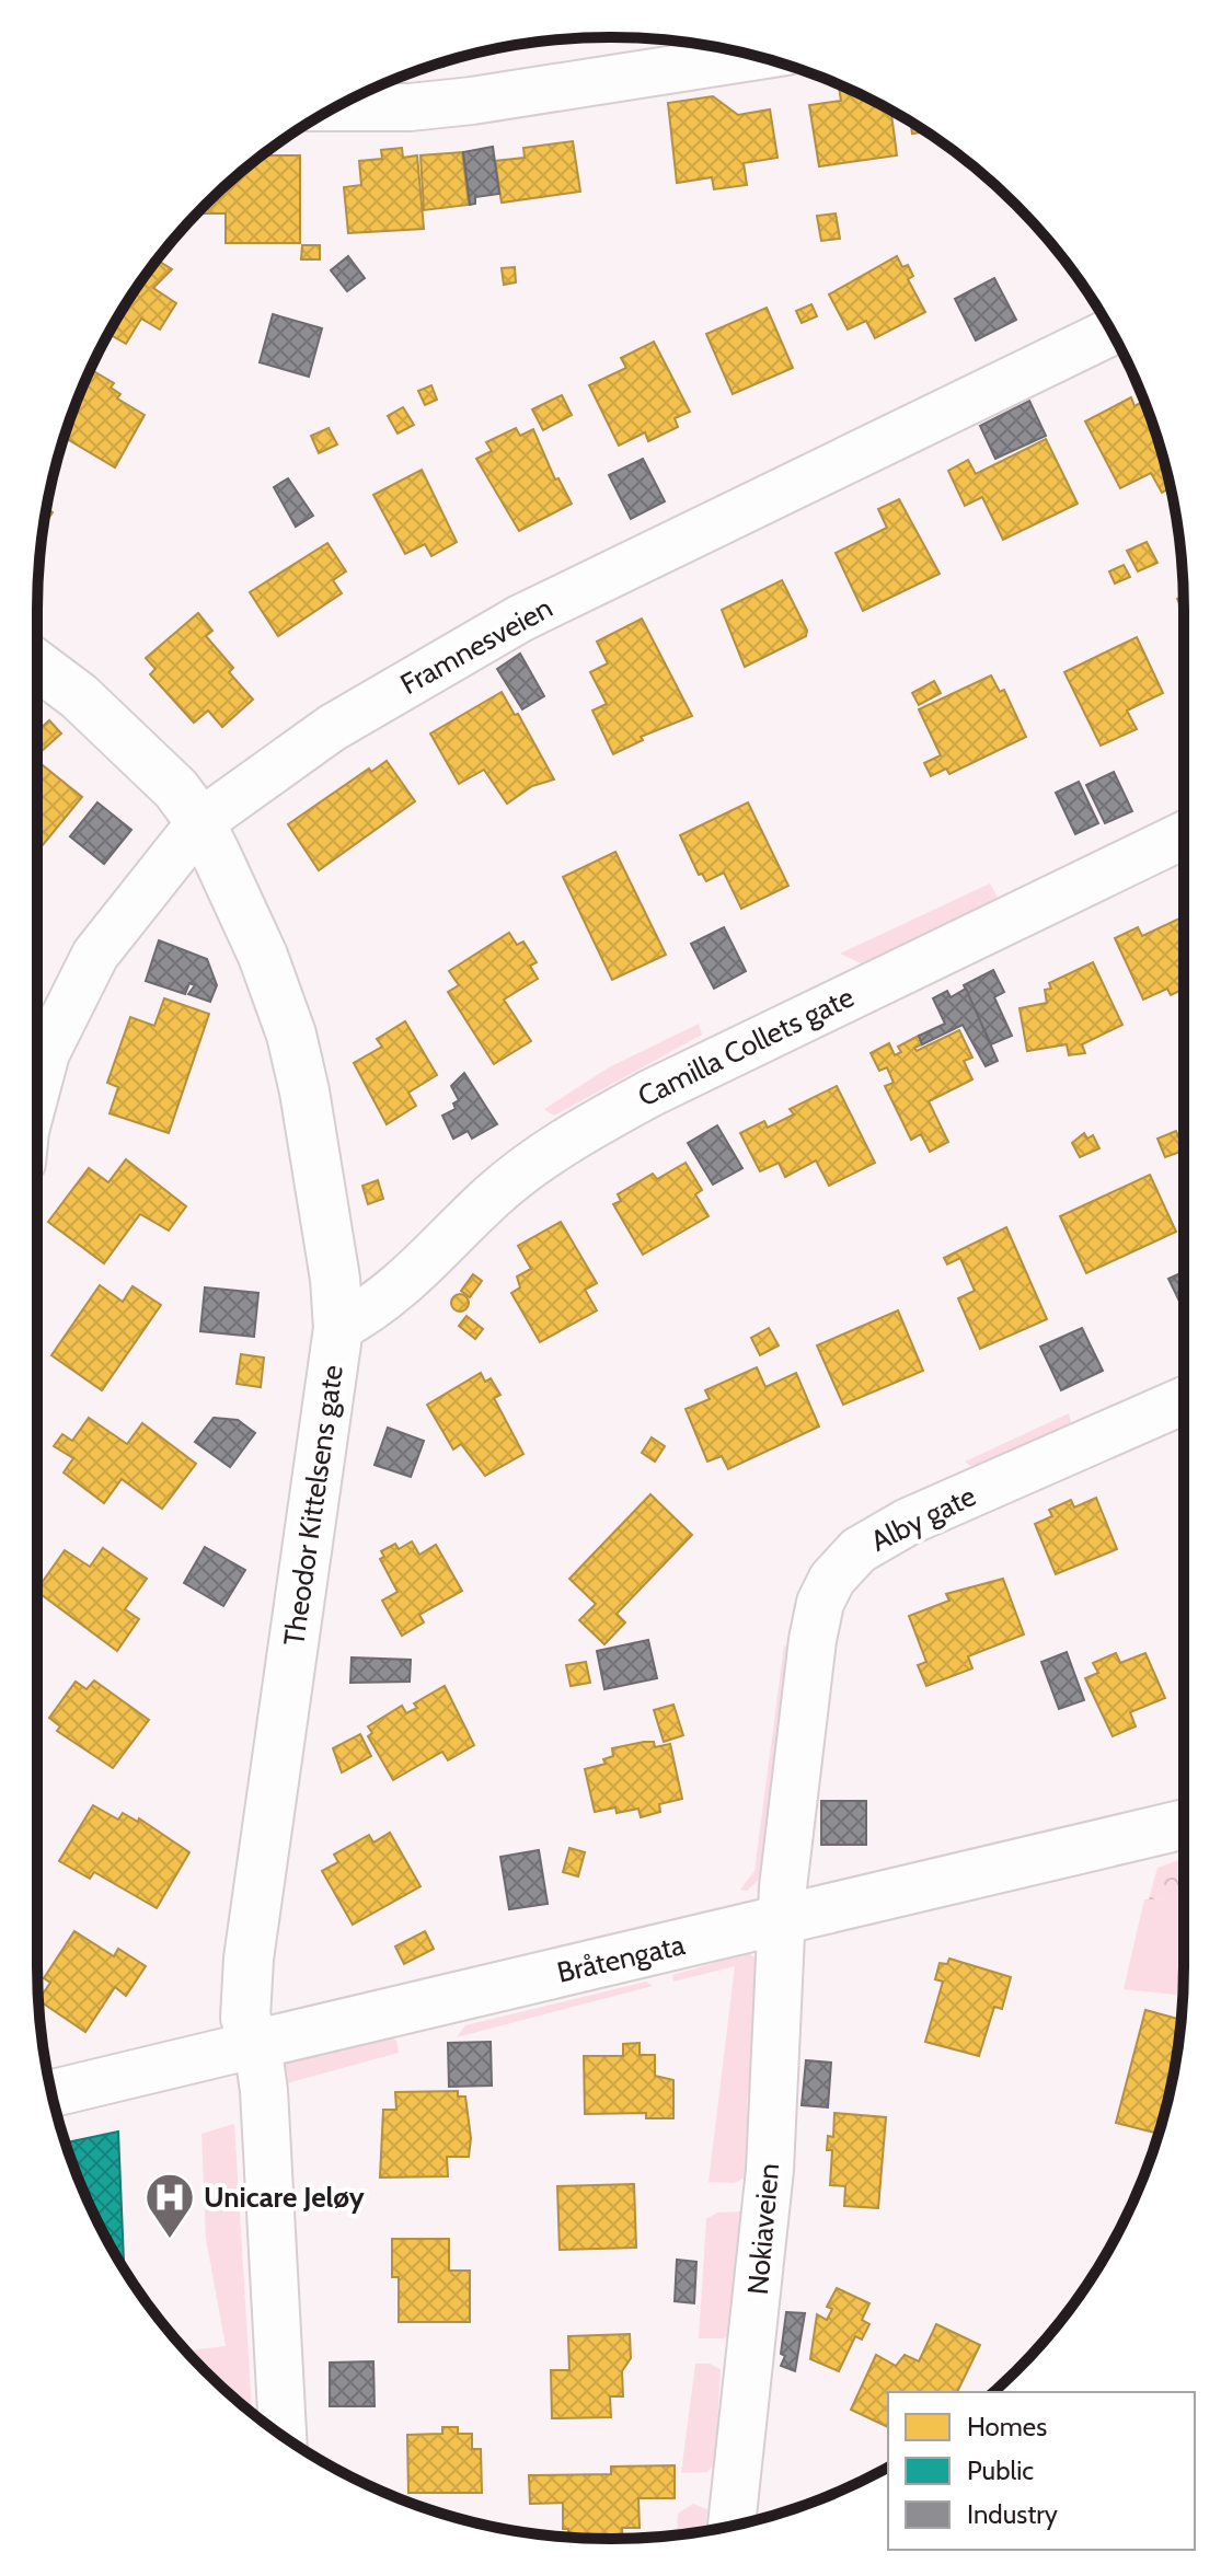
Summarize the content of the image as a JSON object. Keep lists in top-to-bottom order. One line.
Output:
{"streets":{"street":["Framnesveien","Camilla Collets gate","Theodor Kittelsens gate","Alby gate","Bråtengata","Nokiaveien"]},"crossings":[["Framnesveien","Theodor Kittelsens gate"],["Camilla Collets gate","Theodor Kittelsens gate"],["Theodor Kittelsens gate","Bråtengata"],["Alby gate","Bråtengata"],["Alby gate","Nokiaveien"],["Bråtengata","Nokiaveien"]],"places":{"hospital":["Unicare Jeløy"]},"legend":["Homes","Public","Industry"]}
